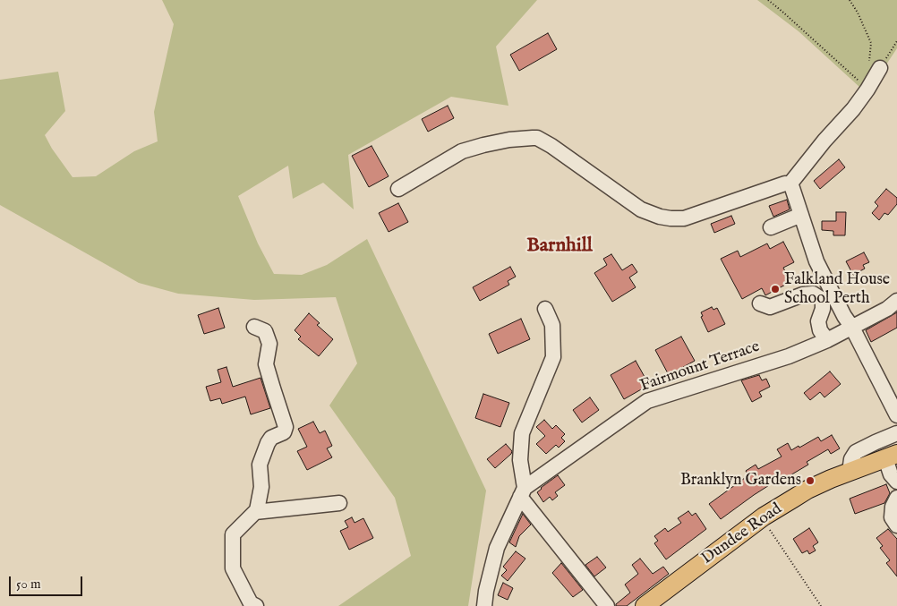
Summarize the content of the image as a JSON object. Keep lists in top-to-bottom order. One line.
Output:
{"streets":{"main road":["Dundee Road"],"street":["Fairmount Terrace"]},"districts":["Barnhill"],"places":["Falkland House School Perth","Branklyn Gardens"],"scale_bar":"50 m"}
